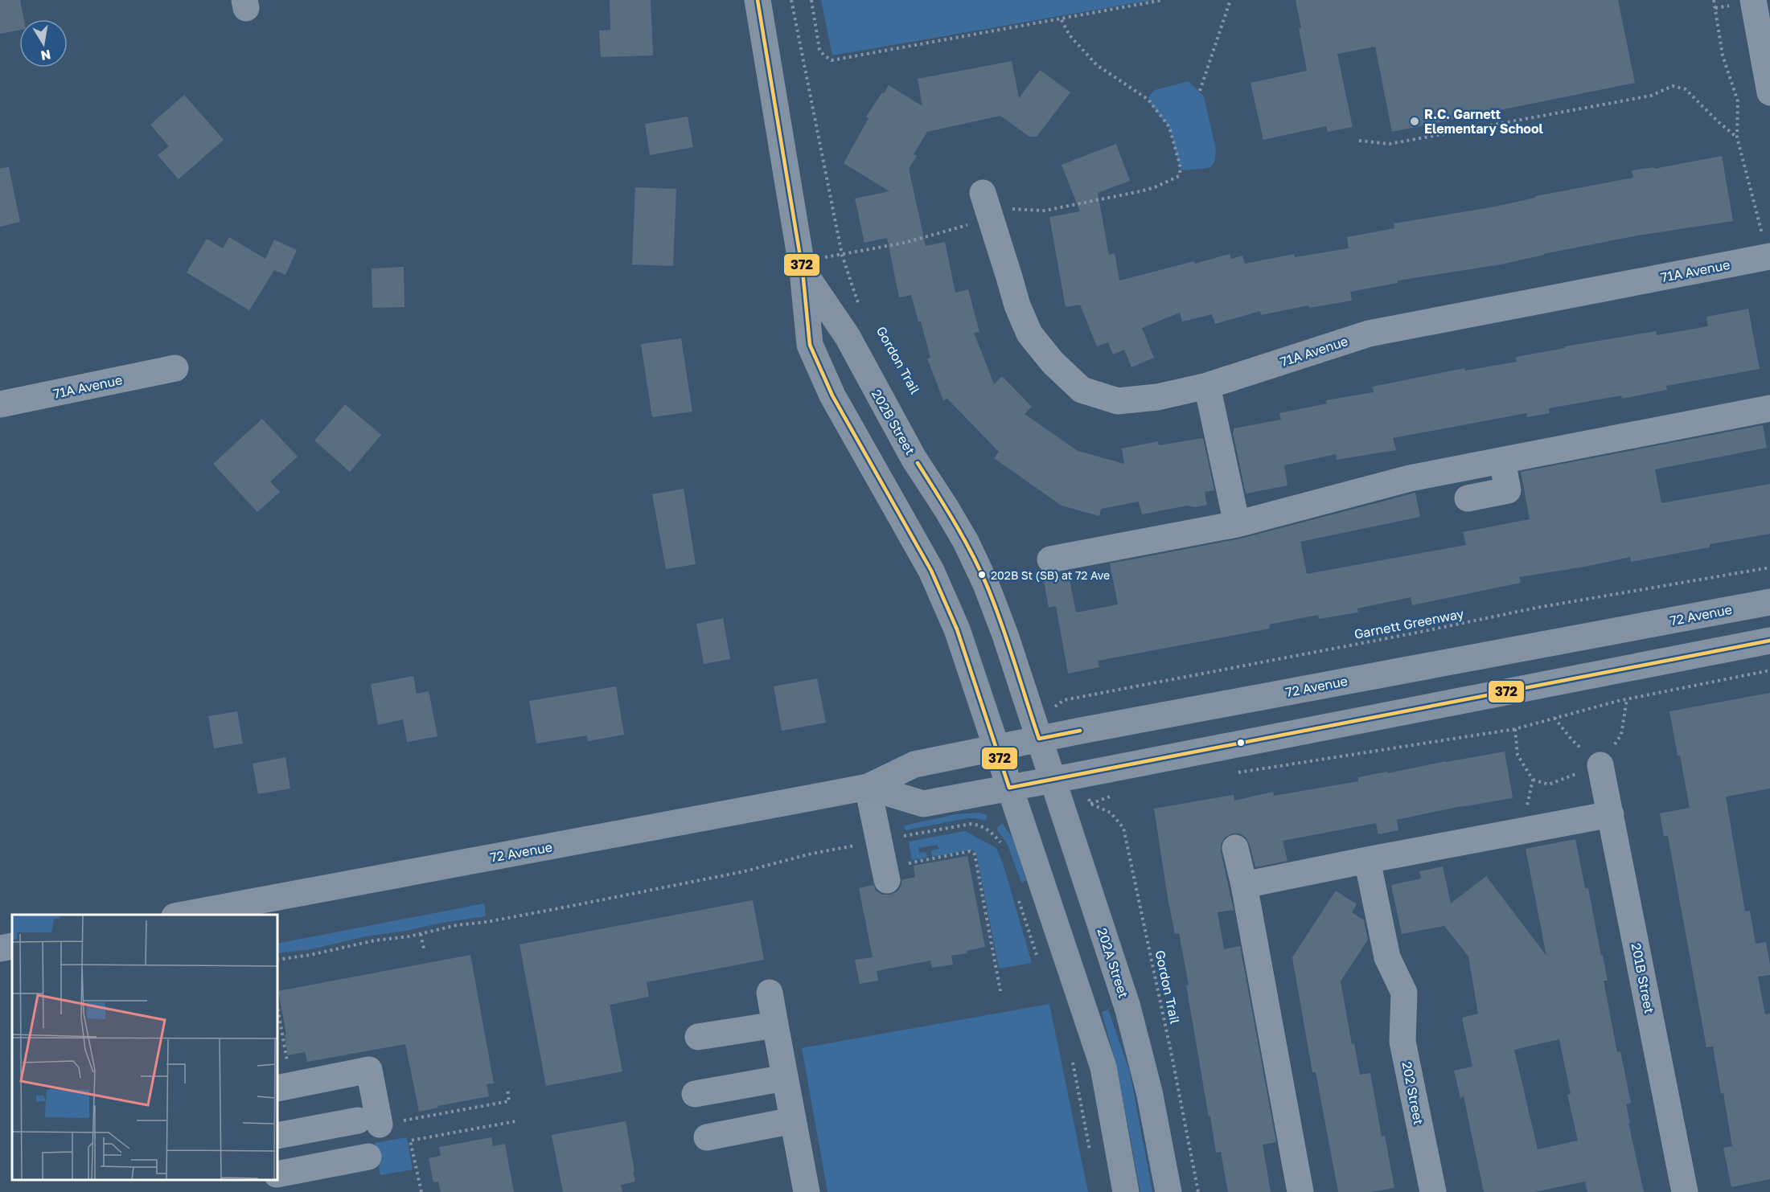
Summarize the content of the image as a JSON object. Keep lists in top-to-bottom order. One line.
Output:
{"streets":{"main road":["202B Street","72 Avenue","202A Street"],"street":["71A Avenue","201B Street","202 Street"],"path":["Gordon Trail","Garnett Greenway"]},"crossings":[["202B Street","72 Avenue"],["202B Street","202A Street"],["72 Avenue","202A Street"]],"places":["R.C. Garnett Elementary School","202B St (SB) at 72 Ave"],"lines":["transit line 372"],"north":"bottom"}
